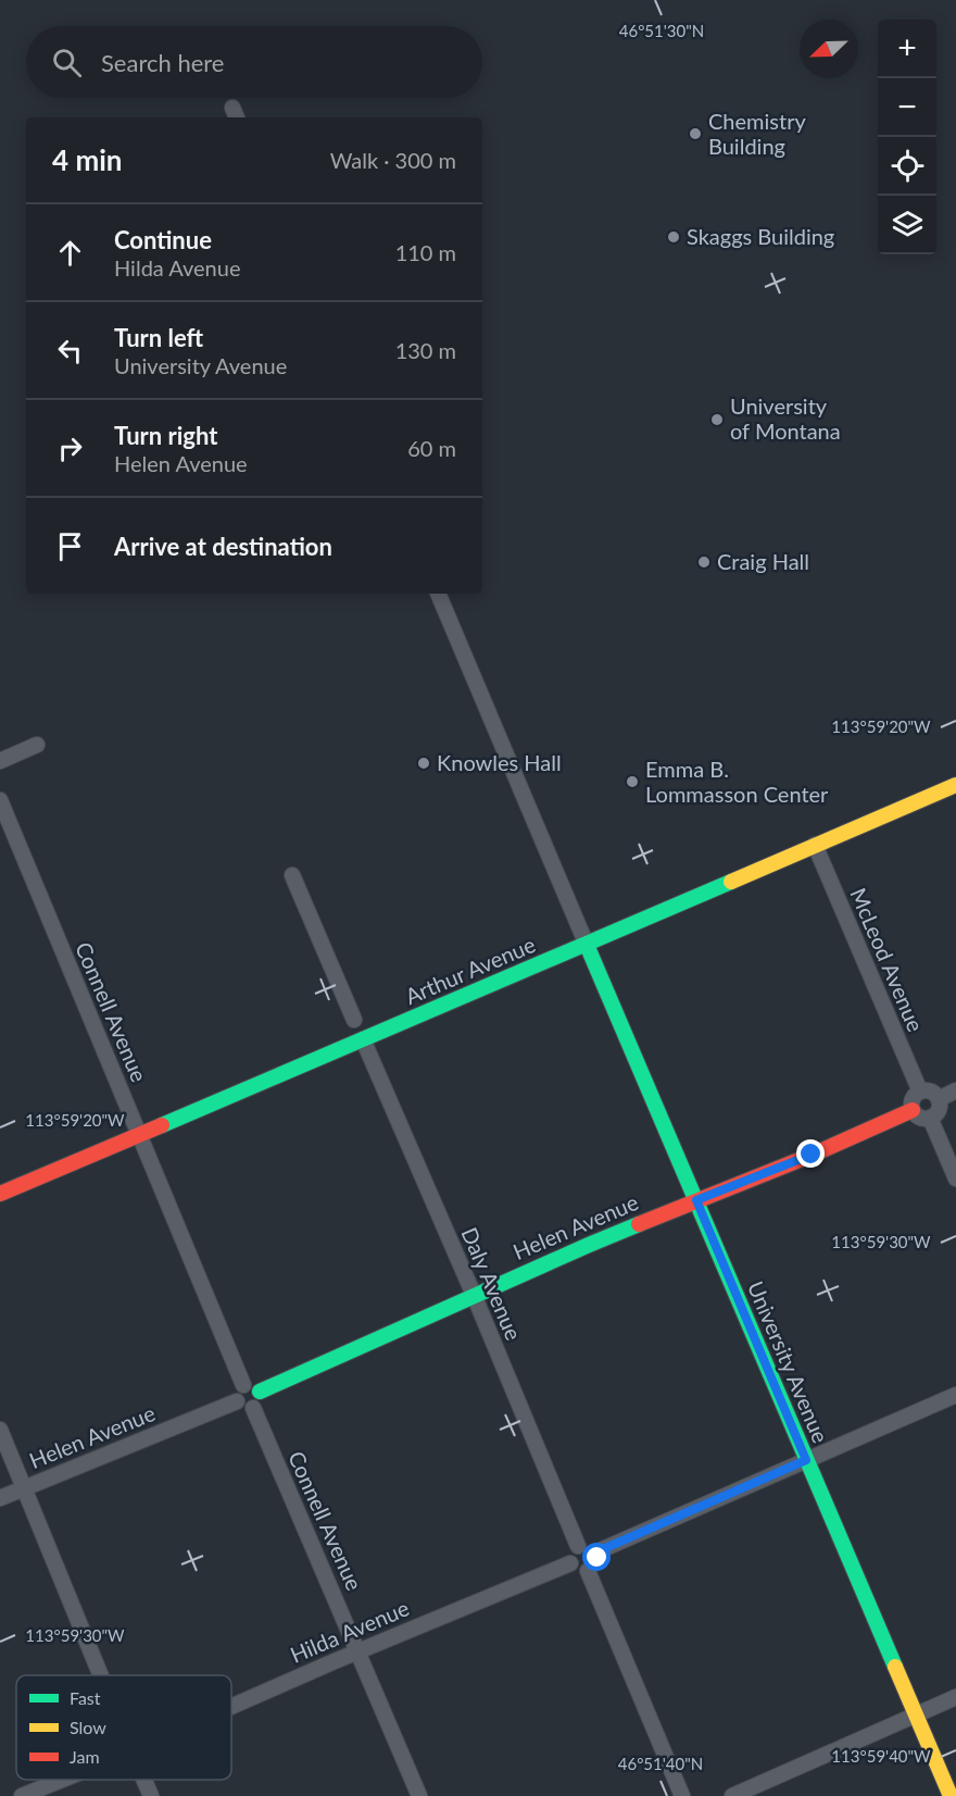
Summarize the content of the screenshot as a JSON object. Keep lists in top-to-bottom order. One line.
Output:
{"streets":{"street":["McLeod Avenue","Arthur Avenue","Connell Avenue","Helen Avenue","Daly Avenue","University Avenue","Hilda Avenue"]},"crossings":[["McLeod Avenue","Arthur Avenue"],["McLeod Avenue","Helen Avenue"],["Arthur Avenue","Connell Avenue"],["Arthur Avenue","Daly Avenue"],["Arthur Avenue","University Avenue"],["Connell Avenue","Helen Avenue"],["Connell Avenue","Hilda Avenue"],["Helen Avenue","Daly Avenue"],["Helen Avenue","University Avenue"],["Daly Avenue","Hilda Avenue"]],"places":["Chemistry Building","Skaggs Building","University of Montana","Craig Hall","Knowles Hall","Emma B. Lommasson Center"],"legend":["Fast","Slow","Jam"],"north":"bottom left","page":{"map_buttons":["+","−"],"search":"Search here","heading":["4 min","Walk · 300 m"],"list":[["Continue","Hilda Avenue","110 m"],["Turn left","University Avenue","130 m"],["Turn right","Helen Avenue","60 m"],"Arrive at destination"]},"coordinates":["46°51'30\"N","113°59'20\"W","113°59'30\"W","113°59'40\"W","46°51'40\"N"]}
